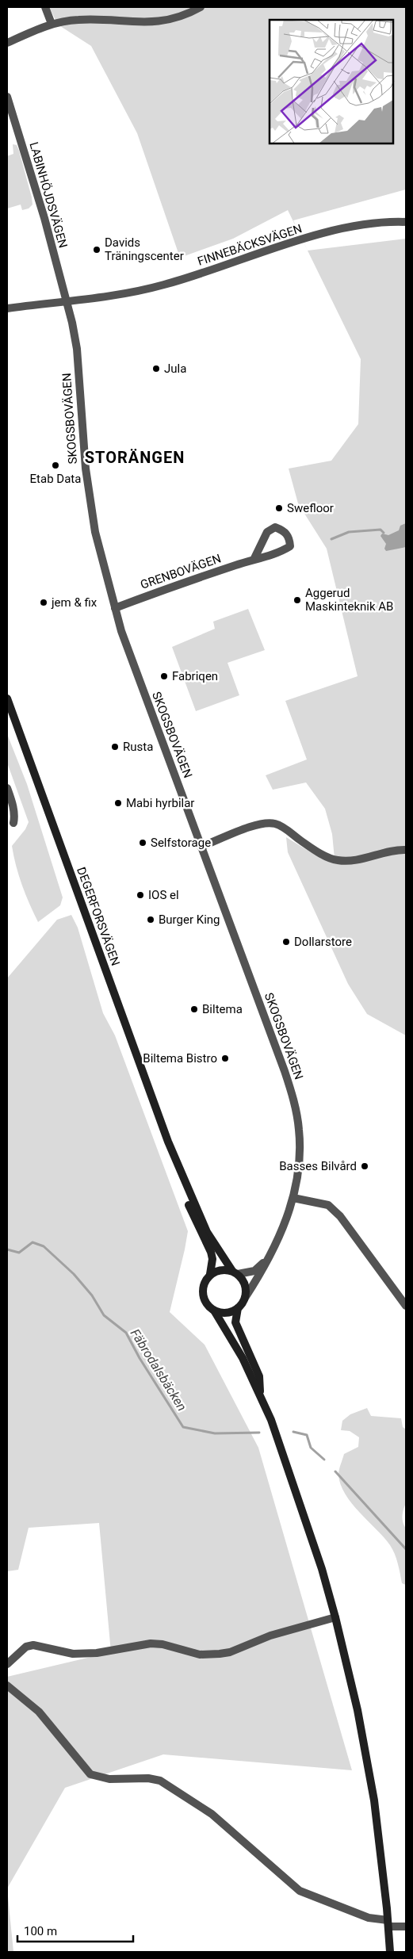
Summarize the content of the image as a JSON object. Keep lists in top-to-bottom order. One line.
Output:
{"streets":{"main road":["DEGERFORSVÄGEN"],"street":["LABINHÖJDSVÄGEN","FINNEBÄCKSVÄGEN","SKOGSBOVÄGEN","GRENBOVÄGEN"]},"crossings":[["LABINHÖJDSVÄGEN","FINNEBÄCKSVÄGEN"],["LABINHÖJDSVÄGEN","SKOGSBOVÄGEN"],["FINNEBÄCKSVÄGEN","SKOGSBOVÄGEN"],["SKOGSBOVÄGEN","GRENBOVÄGEN"],["SKOGSBOVÄGEN","DEGERFORSVÄGEN"]],"districts":["STORÄNGEN"],"water":["Fäbrodalsbäcken"],"places":["Davids Träningscenter","Jula","Etab Data","Swefloor","Aggerud Maskinteknik AB","jem & fix","Fabriqen","Rusta","Mabi hyrbilar","Selfstorage","IOS el","Burger King","Dollarstore","Biltema","Biltema Bistro","Basses Bilvård"],"scale_bar":"100 m"}
